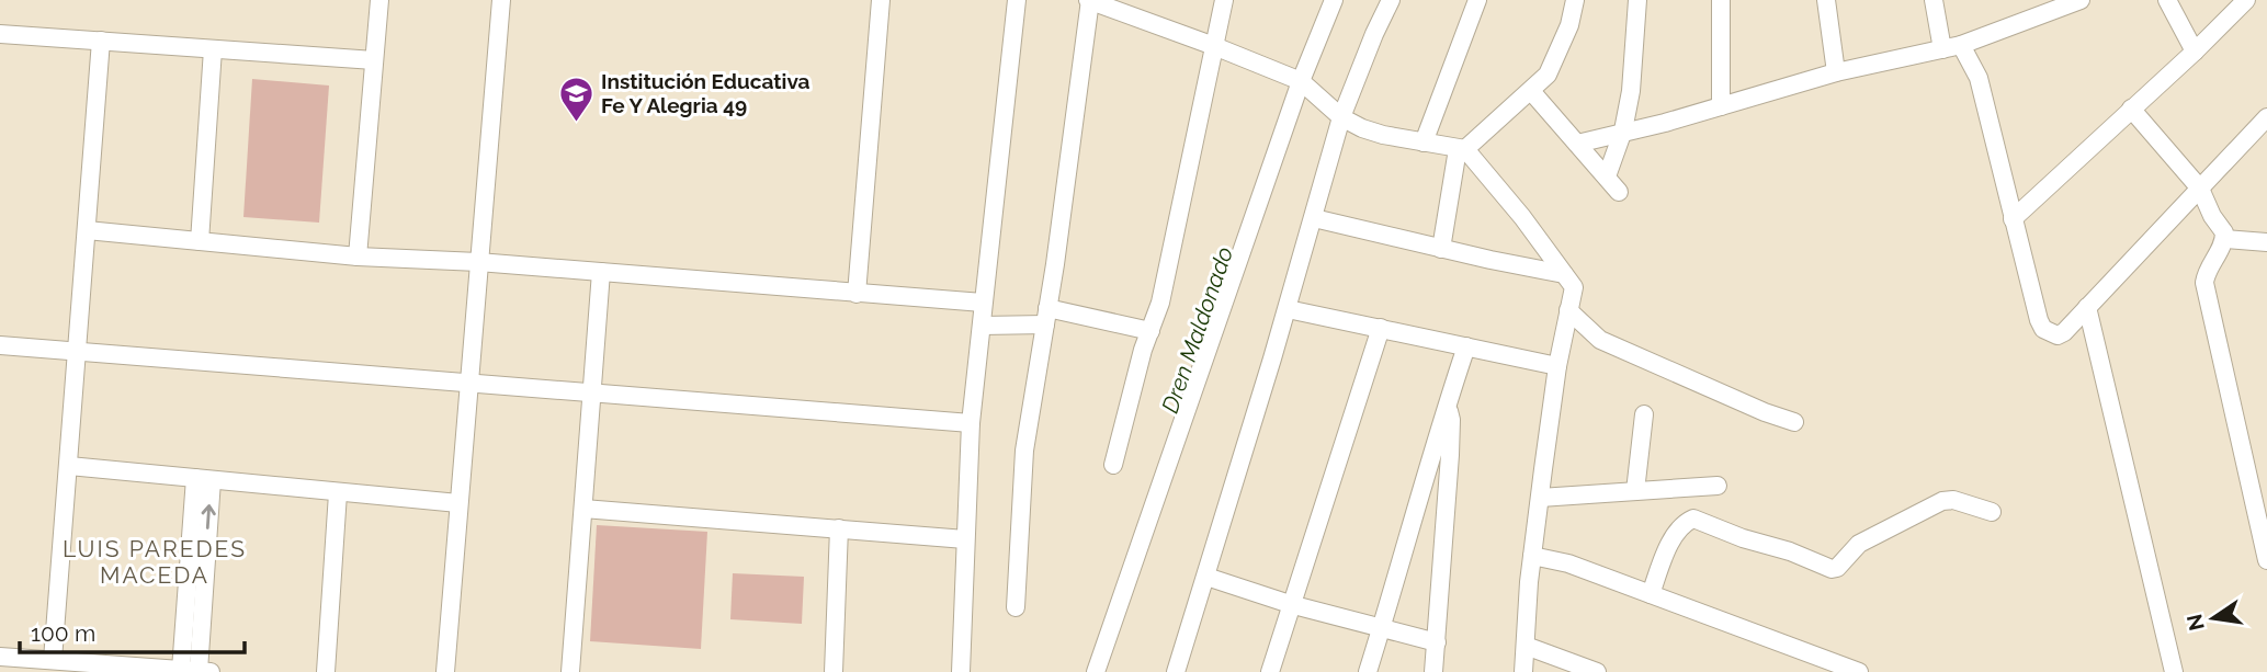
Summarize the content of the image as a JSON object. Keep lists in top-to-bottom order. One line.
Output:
{"districts":["LUIS PAREDES MACEDA"],"water":["Dren Maldonado"],"places":{"school or university":["Institución Educativa Fe Y Alegria 49"]},"scale_bar":"100 m","north":"left"}
